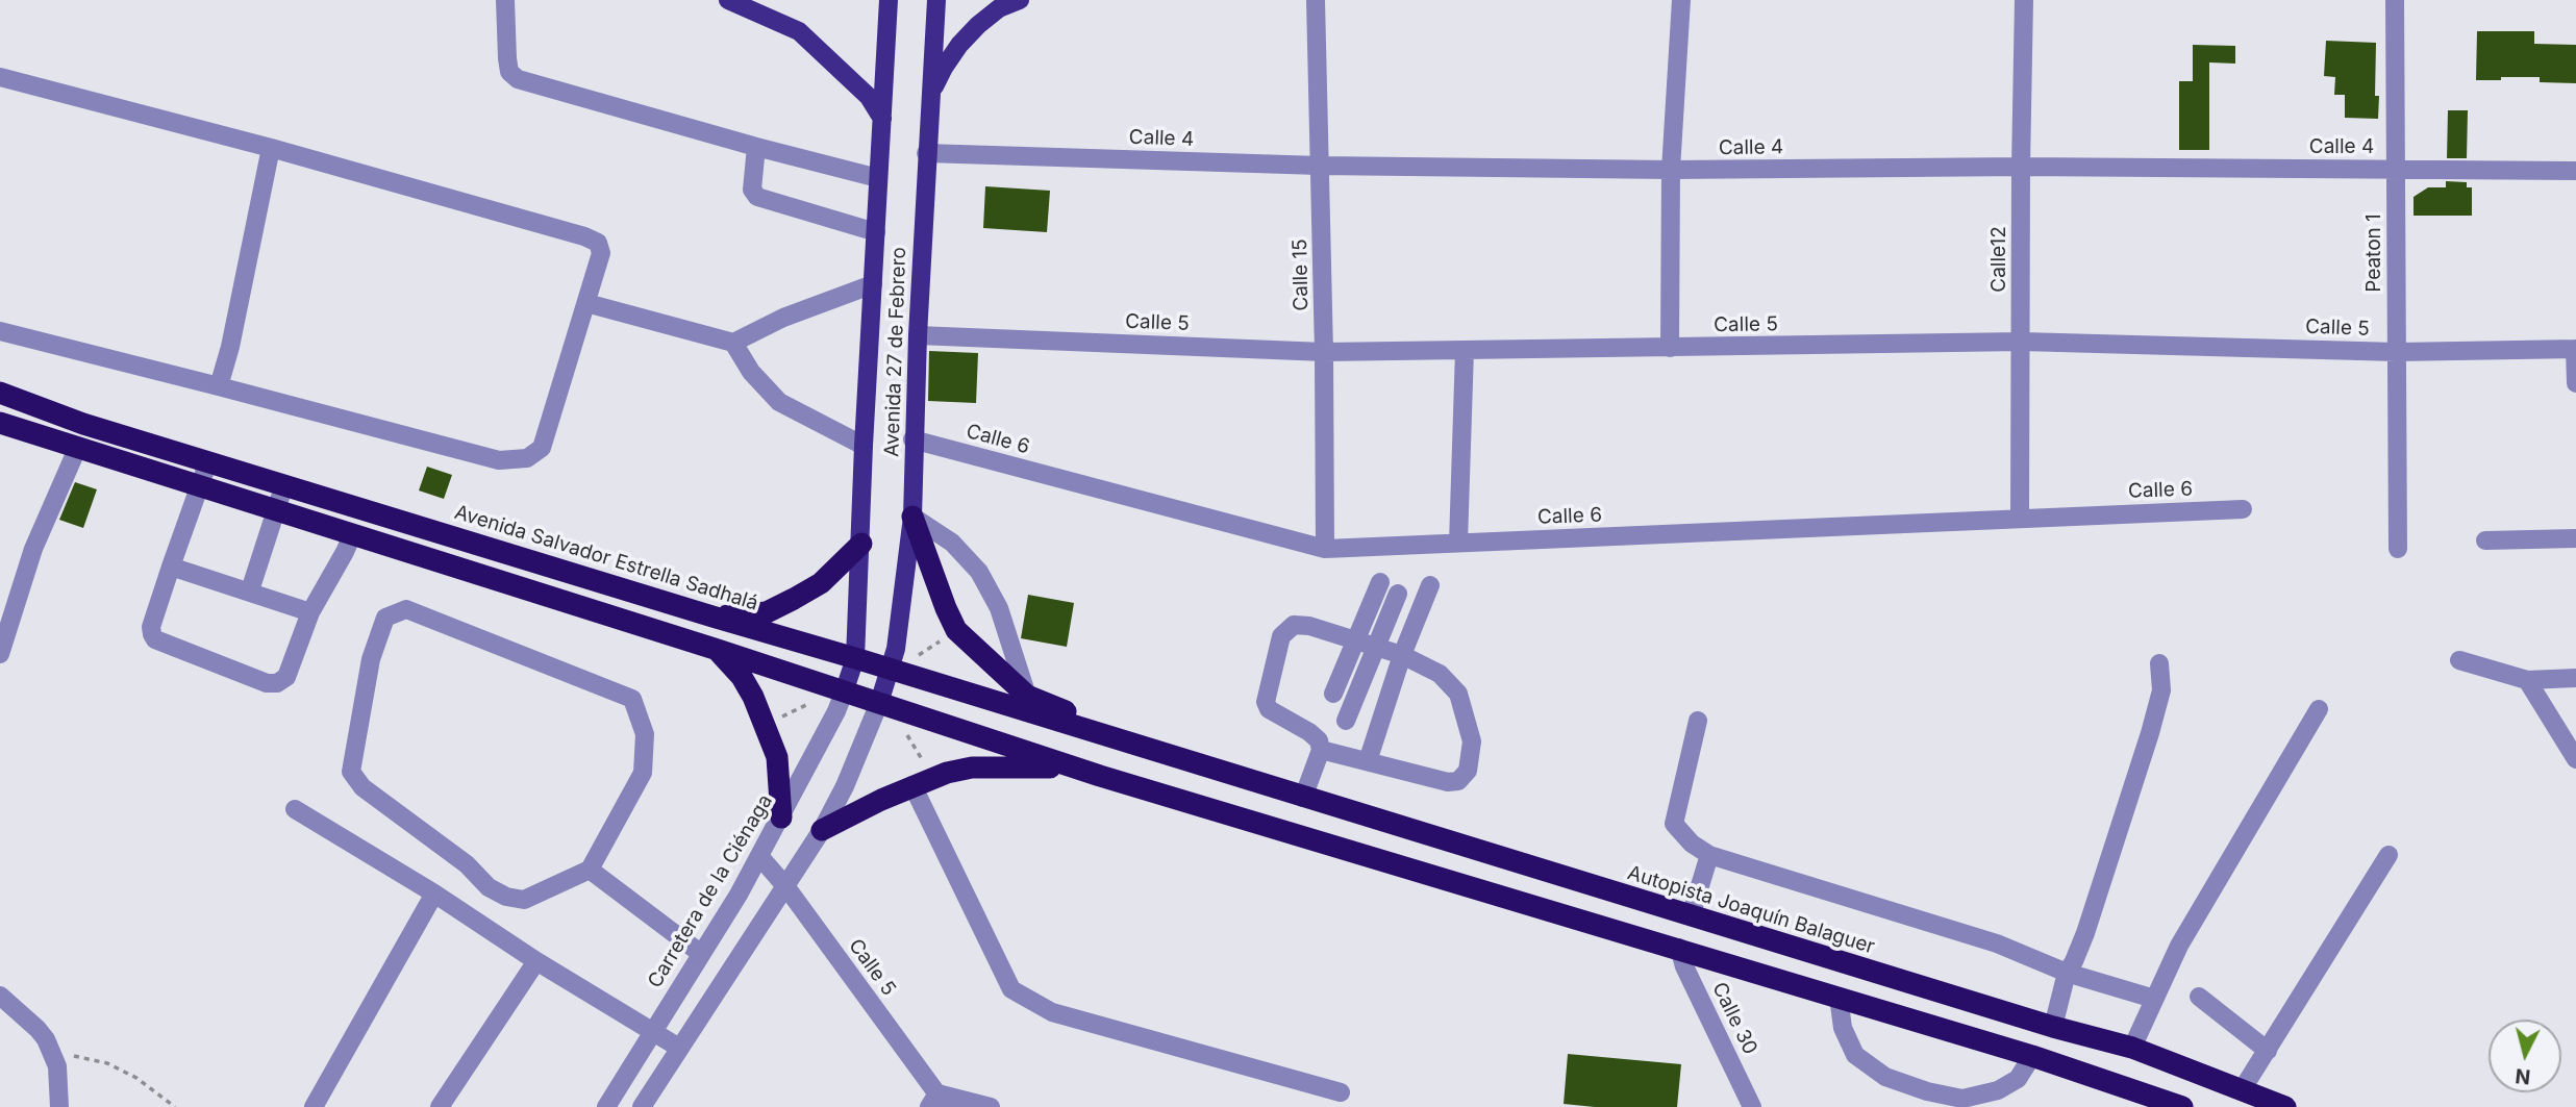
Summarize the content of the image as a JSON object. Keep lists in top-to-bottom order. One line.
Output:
{"streets":{"highway":["Avenida Salvador Estrella Sadhalá","Autopista Joaquín Balaguer"],"main road":["Avenida 27 de Febrero"],"street":["Calle 4","Peaton 1","Calle12","Calle 15","Calle 5","Calle 6","Carretera de la Ciénaga","Calle 30"]},"crossings":[["Calle 4","Peaton 1"],["Calle 4","Calle12"],["Calle 4","Calle 15"],["Calle 4","Avenida 27 de Febrero"],["Peaton 1","Calle 5"],["Calle12","Calle 5"],["Calle12","Calle 6"],["Calle 15","Calle 5"],["Calle 15","Calle 6"],["Calle 5","Avenida 27 de Febrero"],["Calle 5","Carretera de la Ciénaga"],["Avenida 27 de Febrero","Calle 6"],["Avenida 27 de Febrero","Avenida Salvador Estrella Sadhalá"],["Avenida 27 de Febrero","Carretera de la Ciénaga"],["Avenida Salvador Estrella Sadhalá","Autopista Joaquín Balaguer"]],"north":"bottom"}
